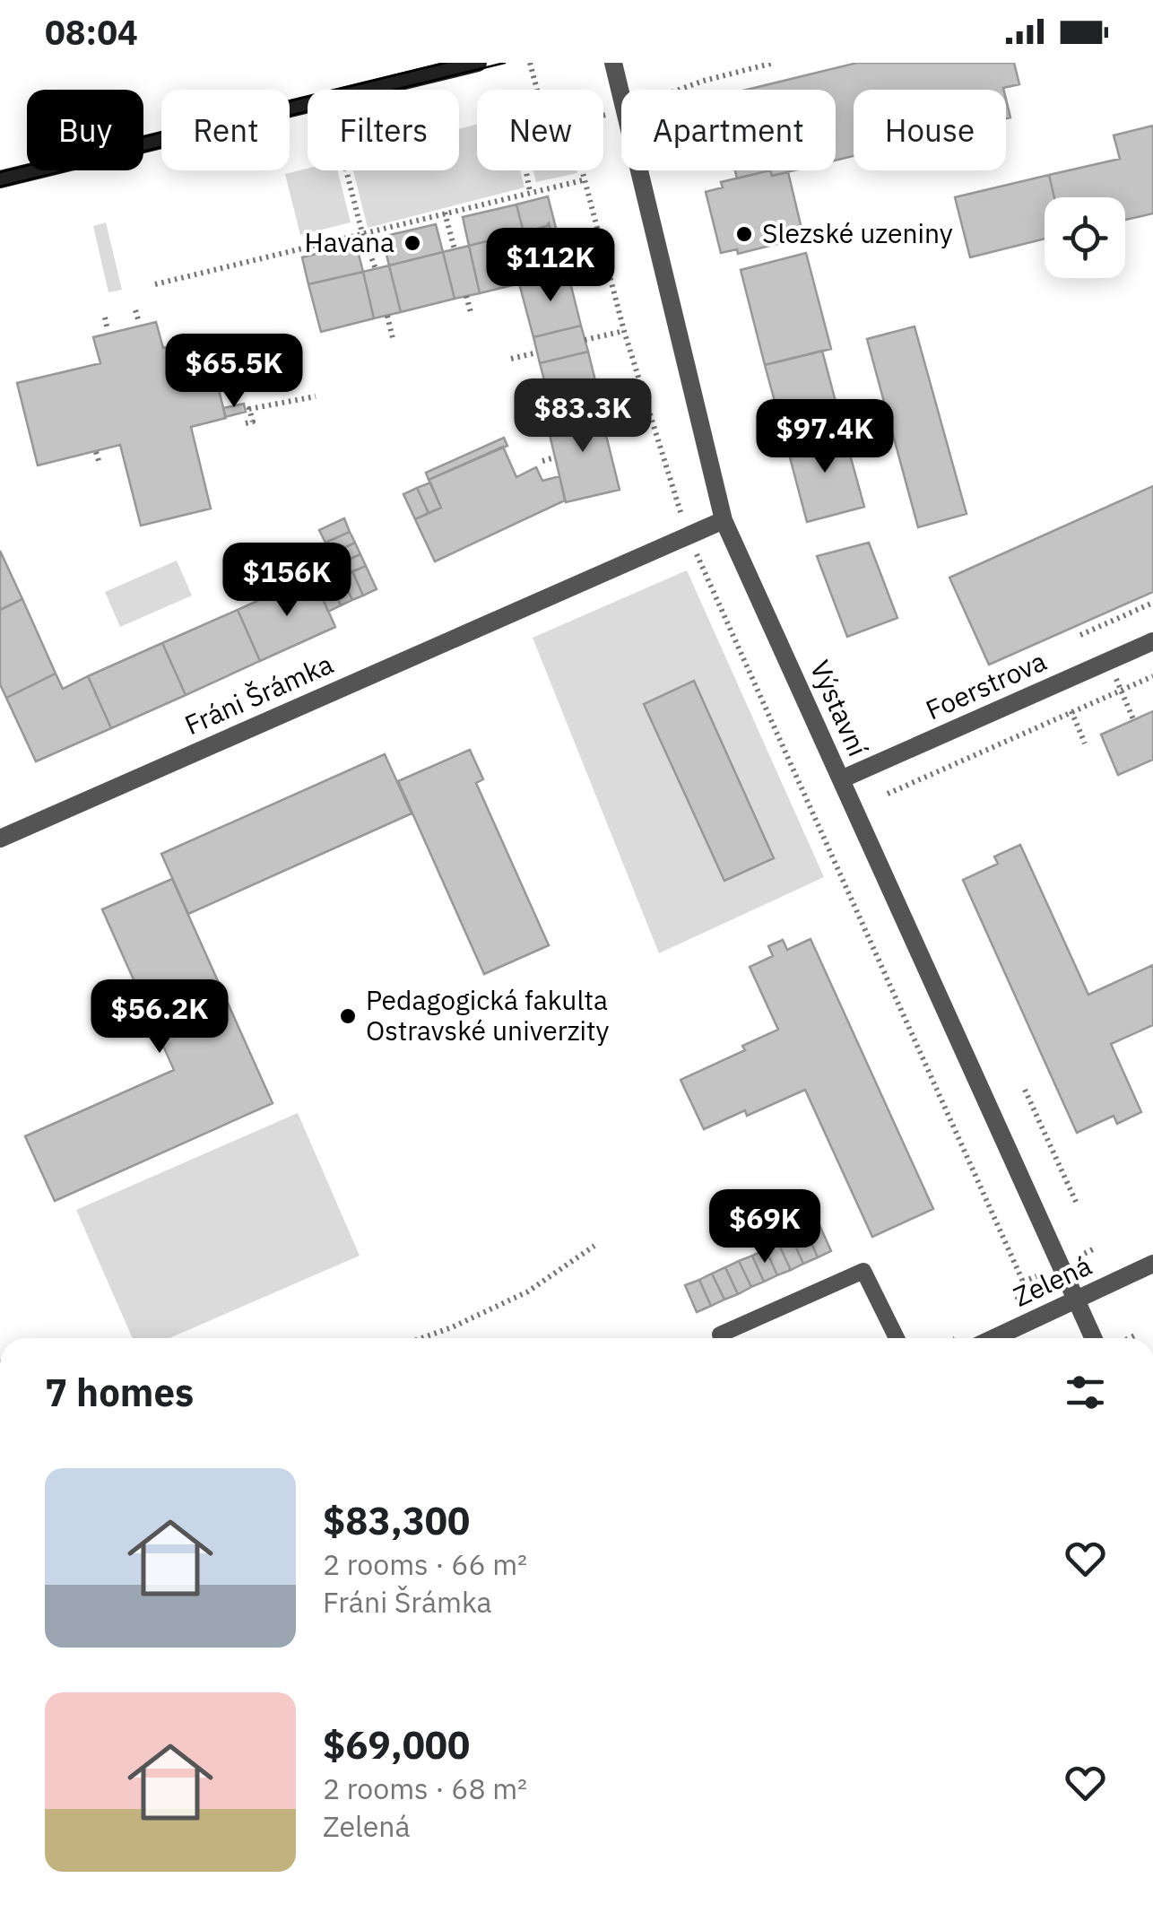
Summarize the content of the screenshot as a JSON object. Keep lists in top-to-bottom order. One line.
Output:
{"streets":{"street":["Foerstrova","Fráni Šrámka","Výstavní","Zelená"]},"crossings":[["Foerstrova","Výstavní"],["Fráni Šrámka","Výstavní"],["Výstavní","Zelená"]],"places":["Slezské uzeniny","Havana","Pedagogická fakulta Ostravské univerzity"],"page":{"status":"08:04","chip":["Buy","Rent","Filters","New","Apartment","House"],"price":["$112K","$65.5K","$83.3K","$97.4K","$156K","$56.2K","$69K"],"heading":"7 homes","list":[{"name":"$83,300","note":"2 rooms · 66 m² · Fráni Šrámka"},{"name":"$69,000","note":"2 rooms · 68 m² · Zelená"}]}}
